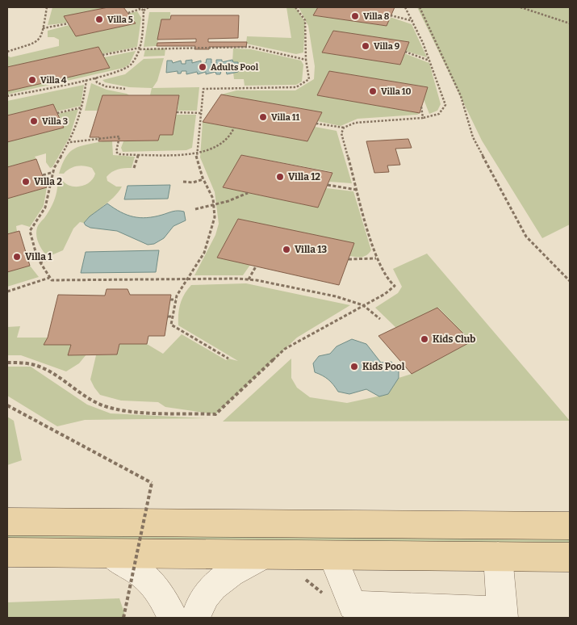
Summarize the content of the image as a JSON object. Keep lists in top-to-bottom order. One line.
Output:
{"places":["Villa 8","Villa 5","Villa 9","Adults Pool","Villa 4","Villa 10","Villa 11","Villa 3","Villa 12","Villa 2","Villa 13","Villa 1","Kids Club","Kids Pool"]}
